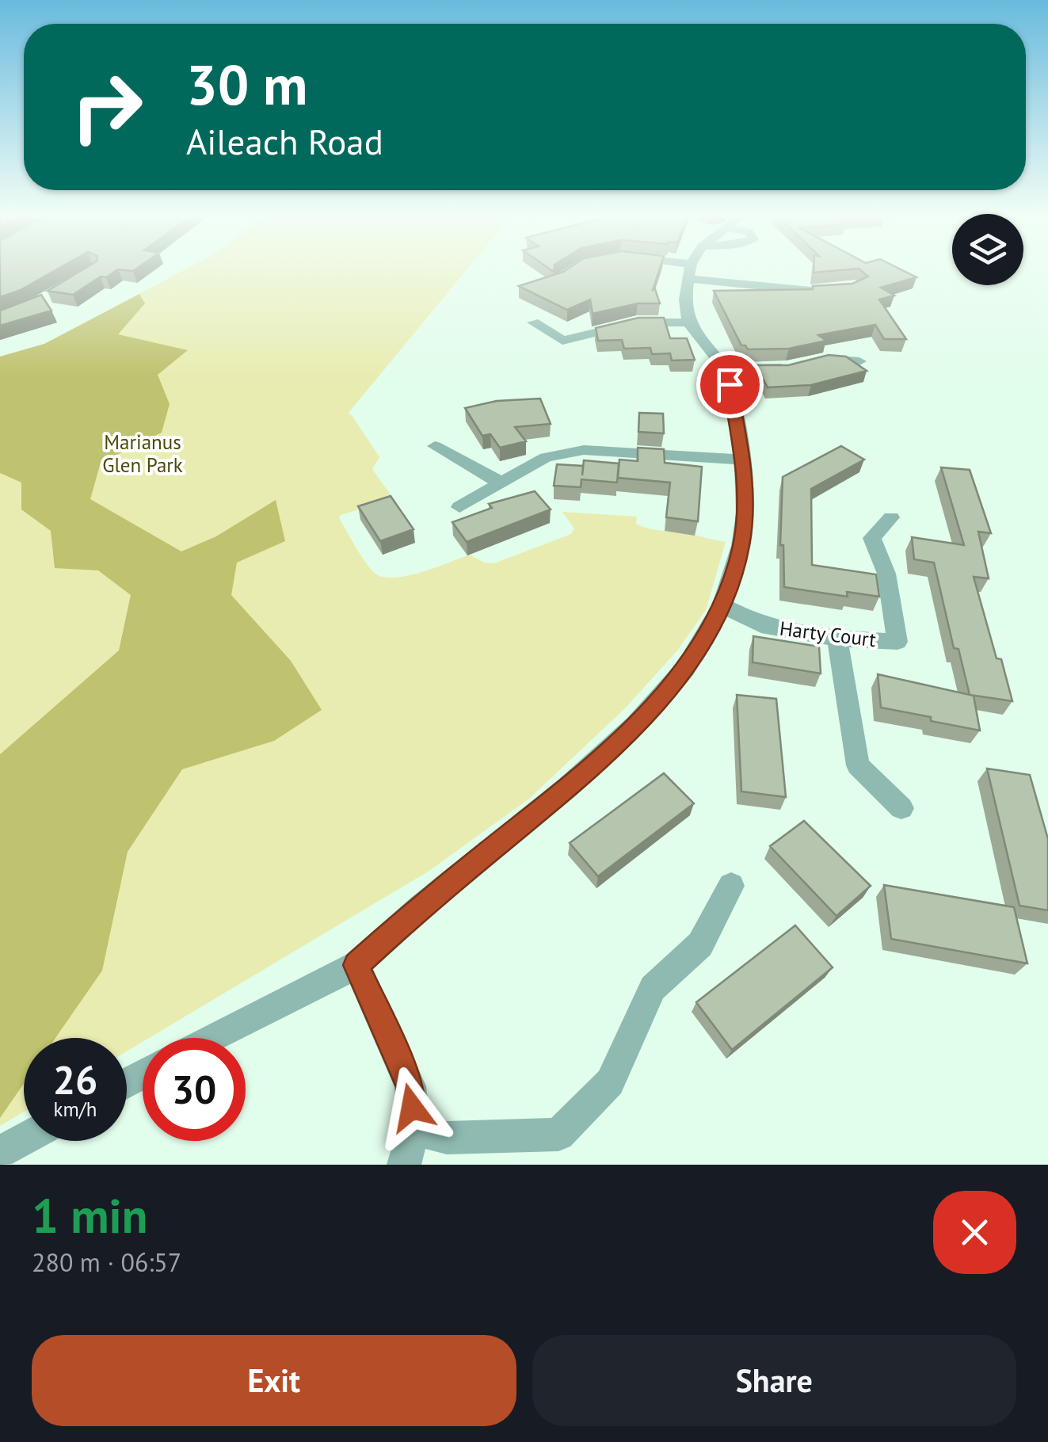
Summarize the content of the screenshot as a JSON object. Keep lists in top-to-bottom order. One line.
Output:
{"streets":{"street":["Harty Court"]},"parks":["Marianus Glen Park"],"page":{"turn":["30 m","Aileach Road"],"speed":"26 km/h","limit":"30","heading":["1 min","280 m · 06:57"],"buttons":["Exit","Share"]}}
